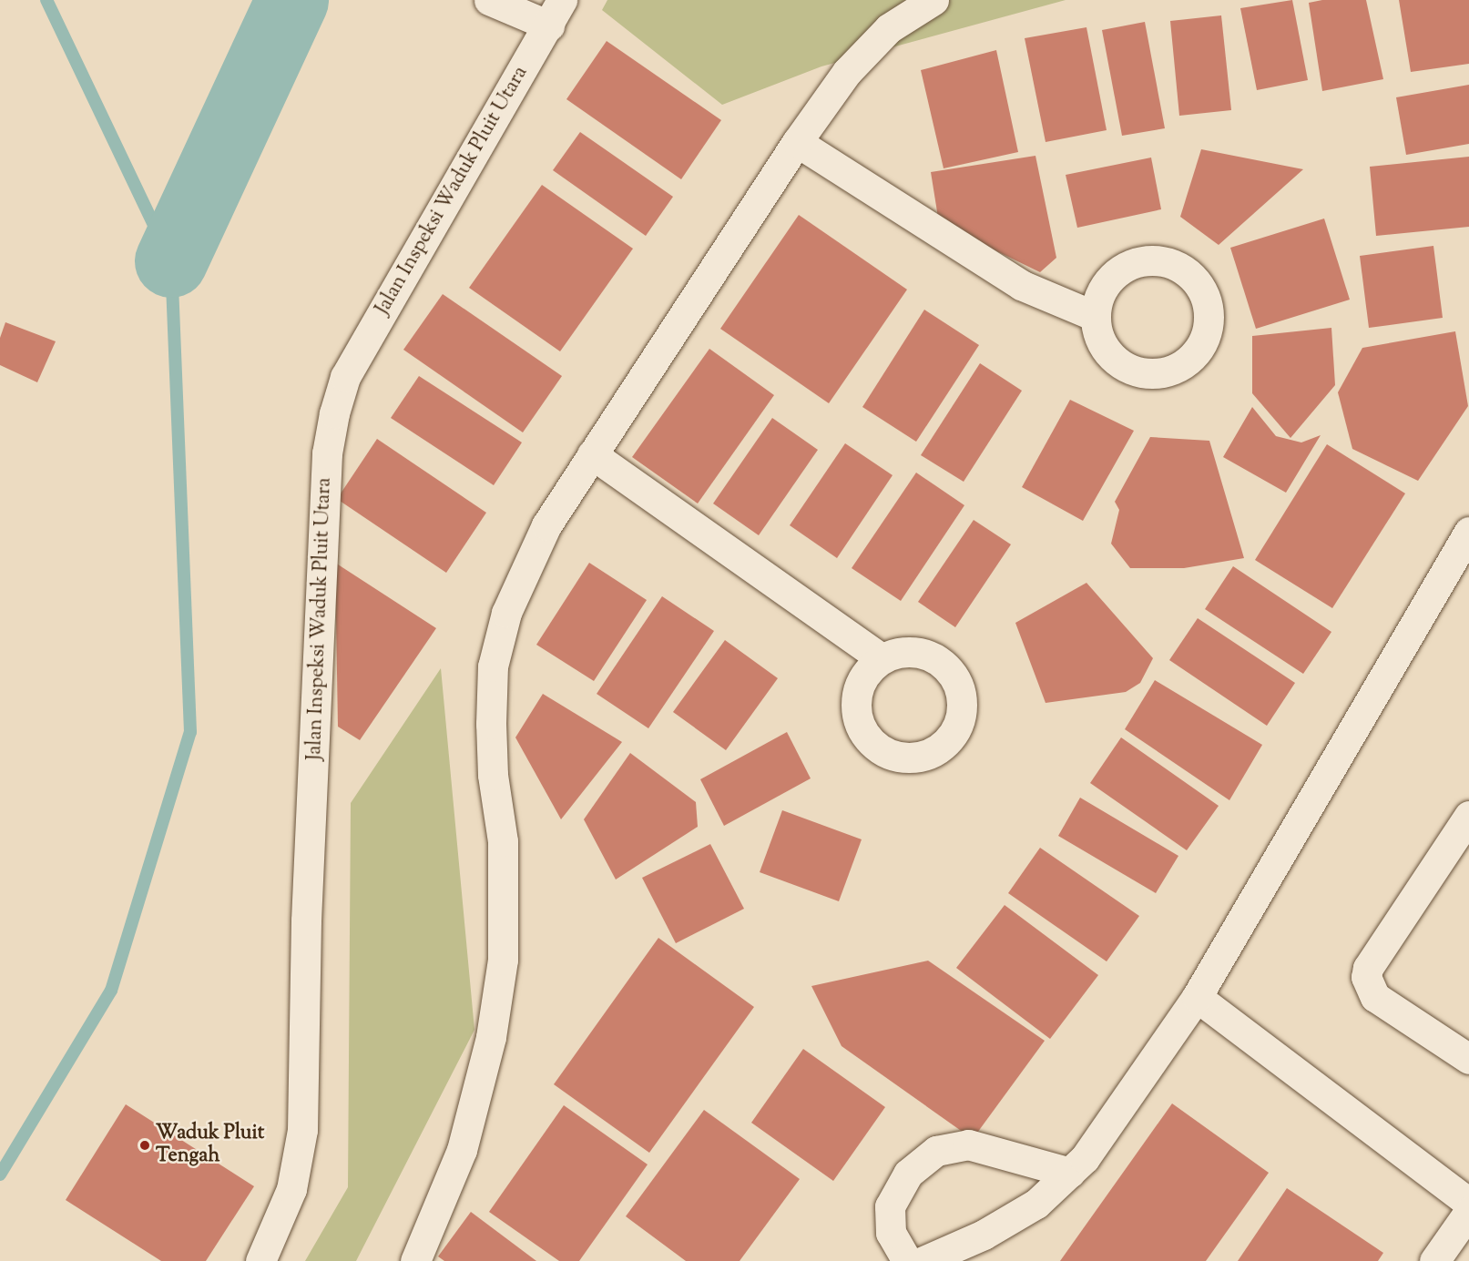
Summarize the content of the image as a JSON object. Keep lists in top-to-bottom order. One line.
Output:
{"streets":{"street":["Jalan Inspeksi Waduk Pluit Utara"]},"places":["Waduk Pluit Tengah"]}
